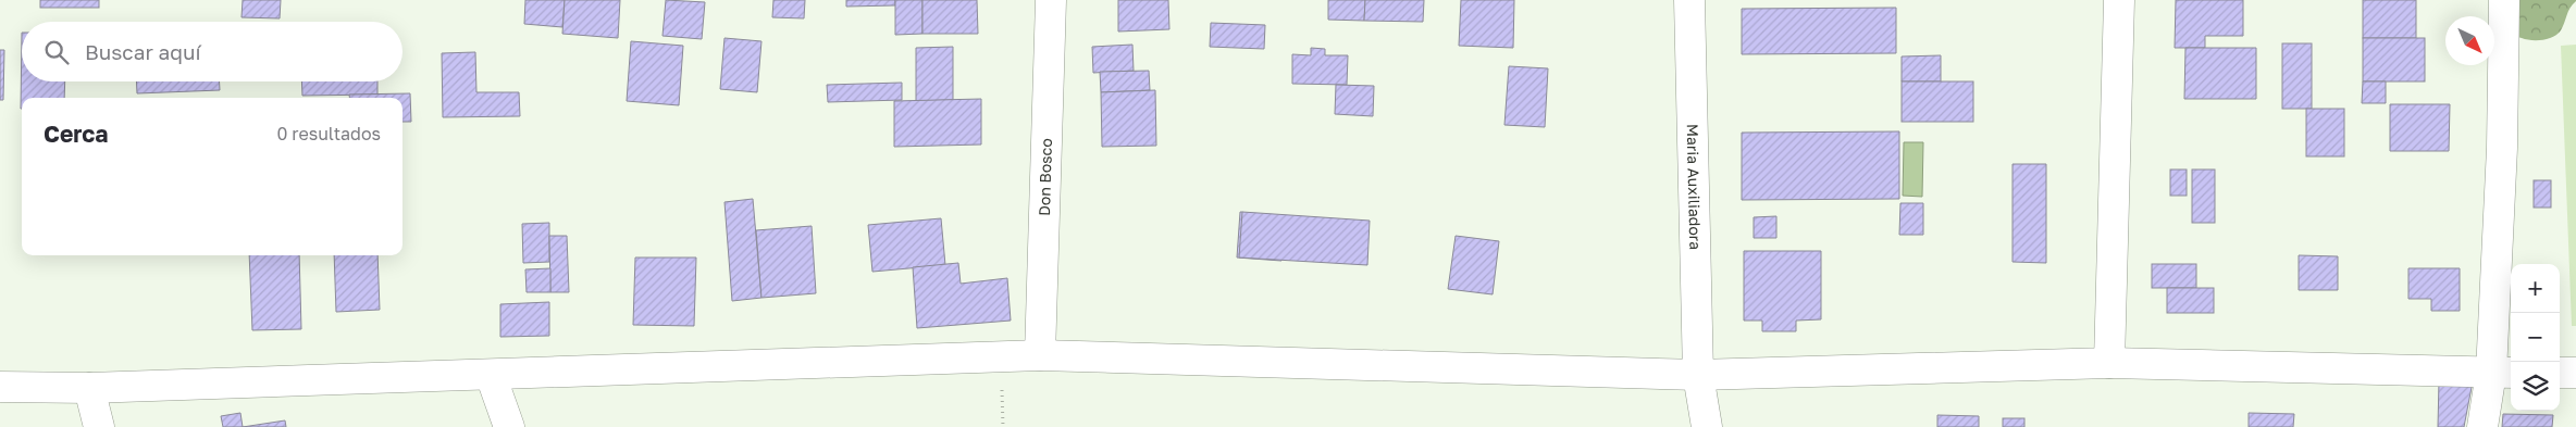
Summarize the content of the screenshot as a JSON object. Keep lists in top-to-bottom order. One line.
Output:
{"streets":{"street":["Don Bosco","Maria Auxiliadora"]},"north":"bottom right","page":{"search":"Buscar aquí","heading":["Cerca","0 resultados"],"map_buttons":["+","−"]}}
